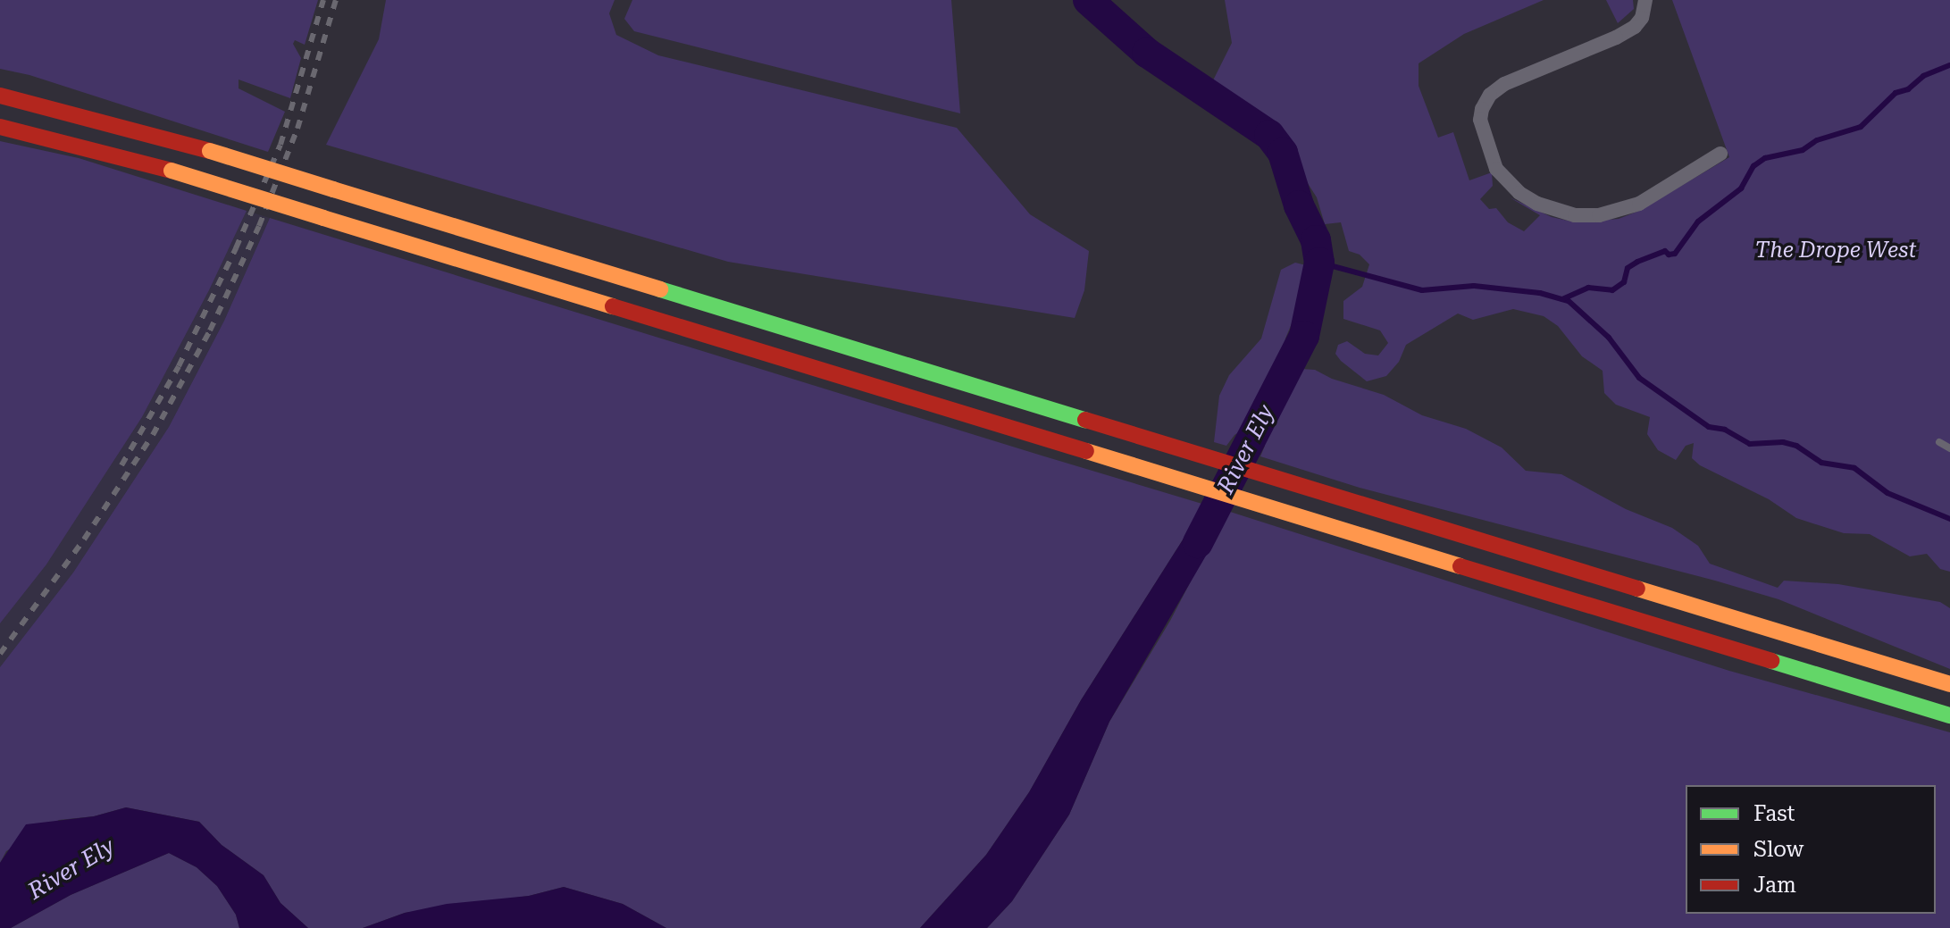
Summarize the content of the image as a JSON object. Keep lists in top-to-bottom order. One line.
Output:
{"water":["River Ely"],"parks":["The Drope West"],"legend":["Fast","Slow","Jam"]}
